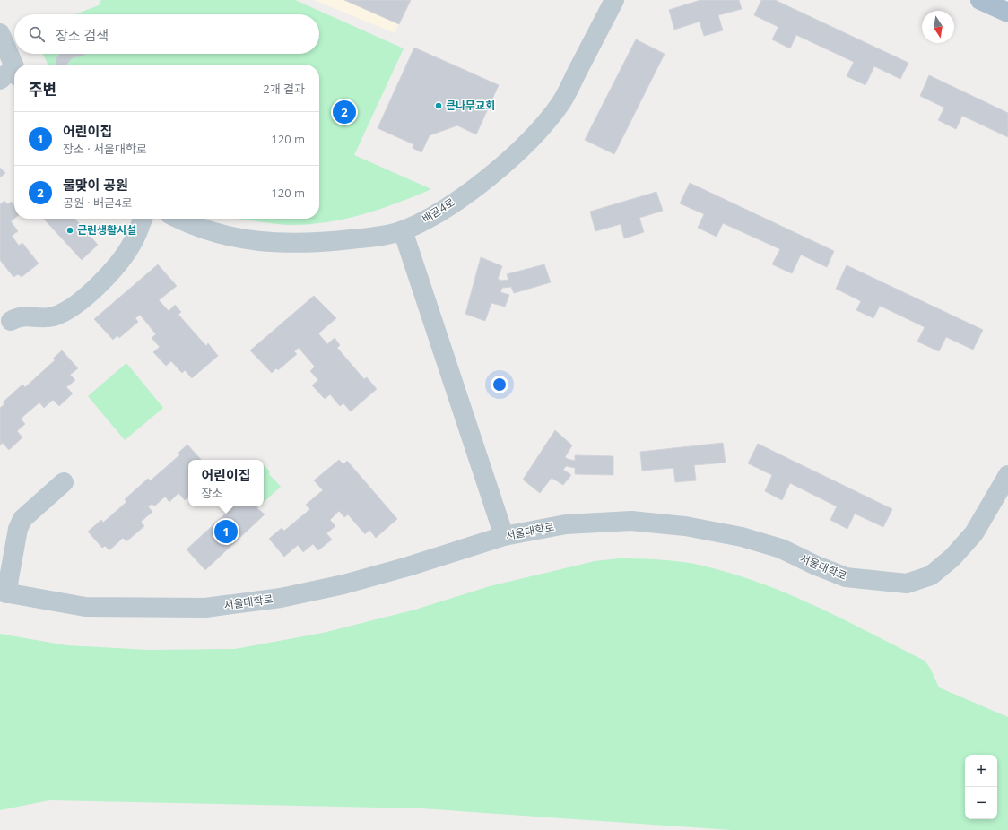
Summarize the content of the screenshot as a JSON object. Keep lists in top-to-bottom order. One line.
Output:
{"streets":{"street":["배곧4로","서울대학로"]},"places":["큰나무교회","근린생활시설"],"north":"bottom","page":{"search":"장소 검색","heading":["주변","2개 결과"],"pins":["2","1"],"list":[{"mark":"1","name":"어린이집","note":"장소 · 서울대학로","value":"120 m"},{"mark":"2","name":"물맞이 공원","note":"공원 · 배곧4로","value":"120 m"}],"popup":["어린이집","장소"],"map_buttons":["+","−"]}}
